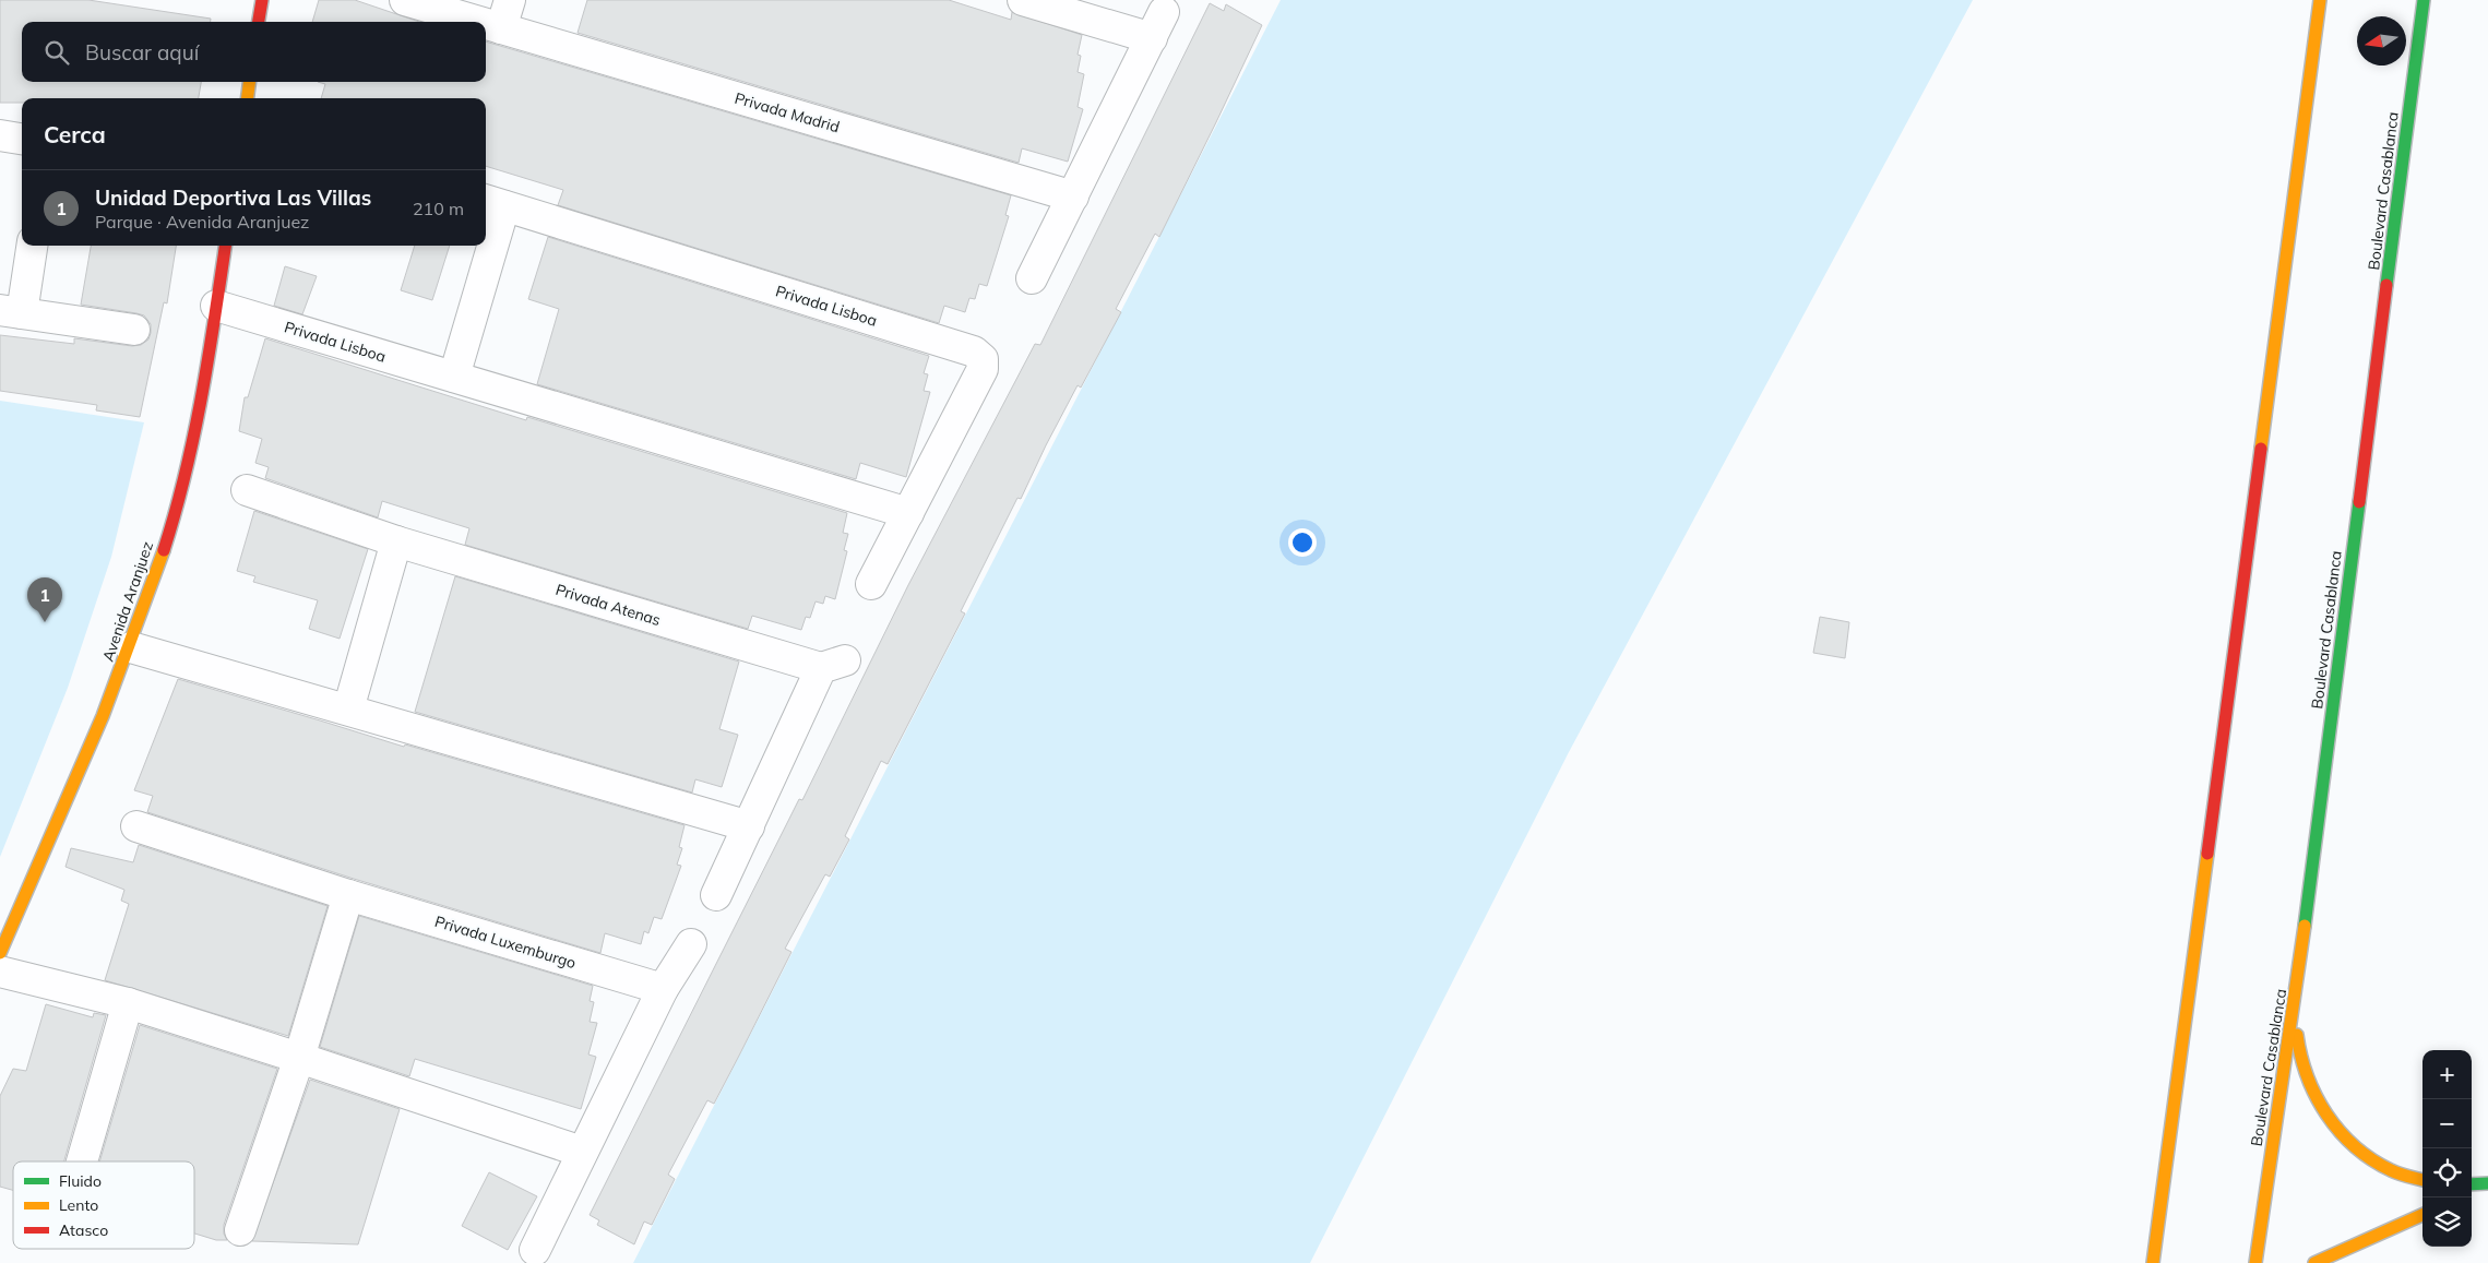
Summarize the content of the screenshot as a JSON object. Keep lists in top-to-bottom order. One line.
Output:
{"streets":{"main road":["Boulevard Casablanca","Avenida Aranjuez"],"street":["Privada Madrid","Privada Lisboa","Privada Atenas","Privada Luxemburgo"]},"crossings":[["Privada Lisboa","Avenida Aranjuez"]],"legend":["Fluido","Lento","Atasco"],"north":"left","page":{"search":"Buscar aquí","heading":"Cerca","list":[{"mark":"1","name":"Unidad Deportiva Las Villas","note":"Parque · Avenida Aranjuez","value":"210 m"}],"pins":"1","map_buttons":["+","−"]}}
